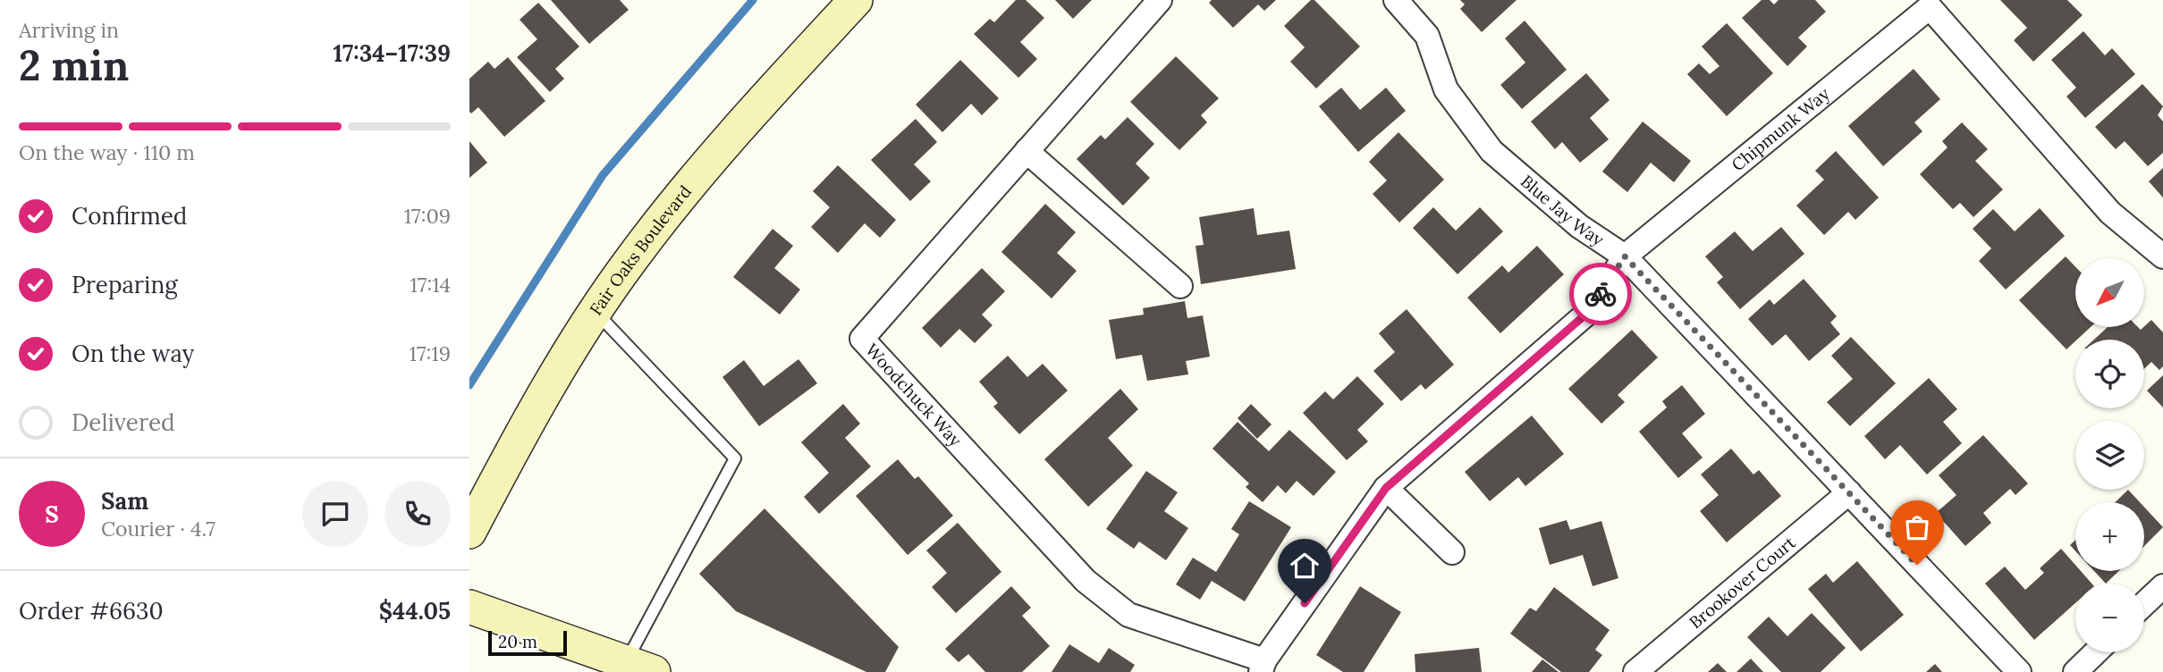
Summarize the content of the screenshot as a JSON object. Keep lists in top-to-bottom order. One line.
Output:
{"streets":{"main road":["Fair Oaks Boulevard"],"street":["Chipmunk Way","Blue Jay Way","Woodchuck Way","Brookover Court"]},"crossings":[["Chipmunk Way","Blue Jay Way"],["Chipmunk Way","Woodchuck Way"],["Blue Jay Way","Brookover Court"]],"scale_bar":"20 m","north":"bottom left","page":{"heading":["2 min","Arriving in","17:34–17:39"],"panel":["Sam","Courier · 4.7","Order #6630","$44.05"],"bar":"On the way · 110 m","list":[["Confirmed","17:09"],["Preparing","17:14"],["On the way","17:19"],"Delivered"],"map_buttons":["+","−"],"round":"S","scale":"20 m"}}
